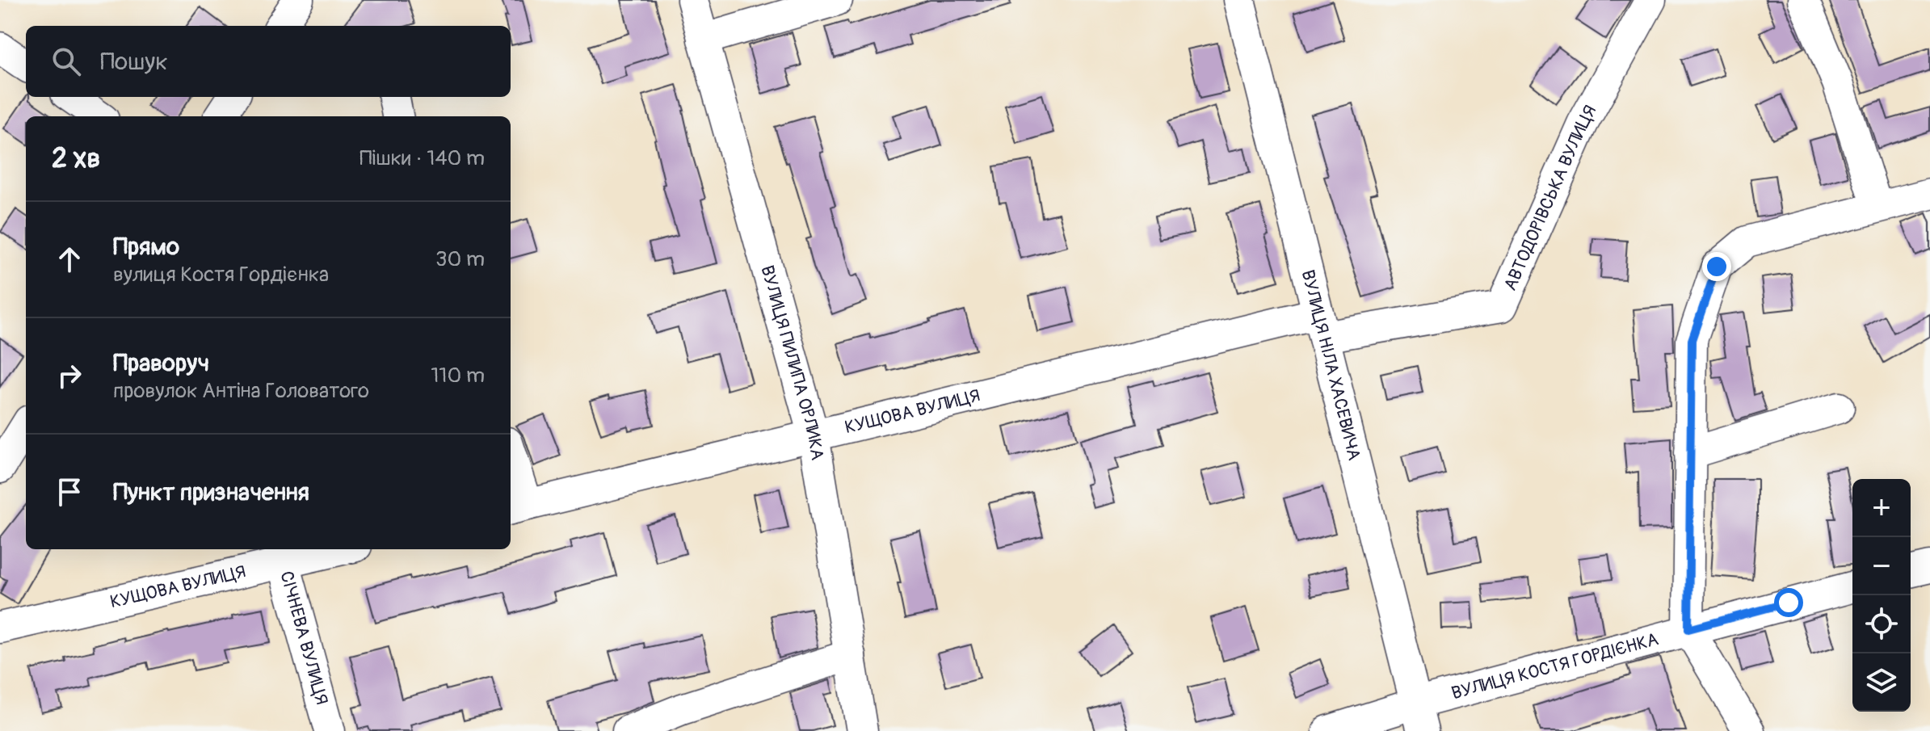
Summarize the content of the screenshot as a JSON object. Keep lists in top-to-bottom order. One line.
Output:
{"streets":{"street":["АВТОДОРІВСЬКА ВУЛИЦЯ","ВУЛИЦЯ ПИЛИПА ОРЛИКА","ВУЛИЦЯ НІЛА ХАСЕВИЧА","КУЩОВА ВУЛИЦЯ","СІЧНЕВА ВУЛИЦЯ","ВУЛИЦЯ КОСТЯ ГОРДІЄНКА"]},"crossings":[["АВТОДОРІВСЬКА ВУЛИЦЯ","ВУЛИЦЯ НІЛА ХАСЕВИЧА"],["АВТОДОРІВСЬКА ВУЛИЦЯ","КУЩОВА ВУЛИЦЯ"],["ВУЛИЦЯ ПИЛИПА ОРЛИКА","КУЩОВА ВУЛИЦЯ"],["ВУЛИЦЯ НІЛА ХАСЕВИЧА","КУЩОВА ВУЛИЦЯ"],["ВУЛИЦЯ НІЛА ХАСЕВИЧА","ВУЛИЦЯ КОСТЯ ГОРДІЄНКА"],["КУЩОВА ВУЛИЦЯ","СІЧНЕВА ВУЛИЦЯ"]],"page":{"search":"Пошук","heading":["2 хв","Пішки · 140 m"],"list":[["Прямо","вулиця Костя Гордієнка","30 m"],["Праворуч","провулок Антіна Головатого","110 m"],"Пункт призначення"],"map_buttons":["+","−"]}}
